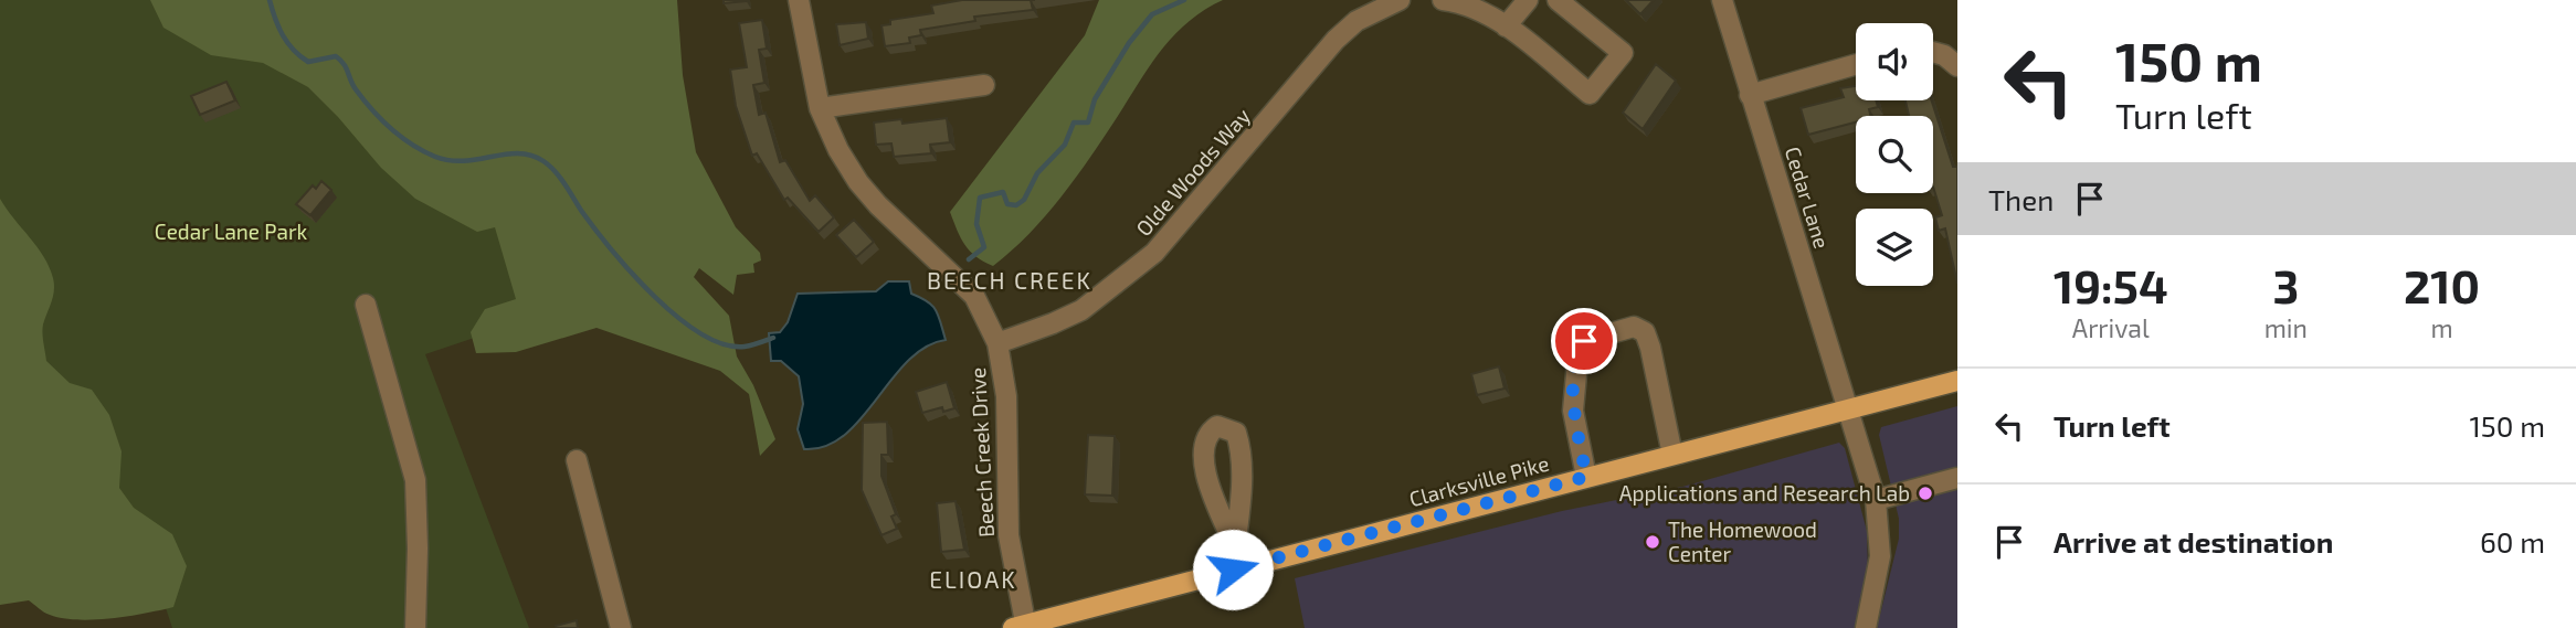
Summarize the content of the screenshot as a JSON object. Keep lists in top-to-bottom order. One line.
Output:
{"streets":{"main road":["Clarksville Pike"],"street":["Olde Woods Way","Cedar Lane","Beech Creek Drive"]},"crossings":[["Olde Woods Way","Beech Creek Drive"],["Cedar Lane","Clarksville Pike"],["Beech Creek Drive","Clarksville Pike"]],"districts":["BEECH CREEK","ELIOAK"],"parks":["Cedar Lane Park"],"places":["Applications and Research Lab","The Homewood Center"],"page":{"turn":["150 m","Turn left"],"then":"Then","eta":["19:54","Arrival","3","min","210","m"],"list":[{"name":"Turn left","value":"150 m"},{"name":"Arrive at destination","value":"60 m"}]}}
